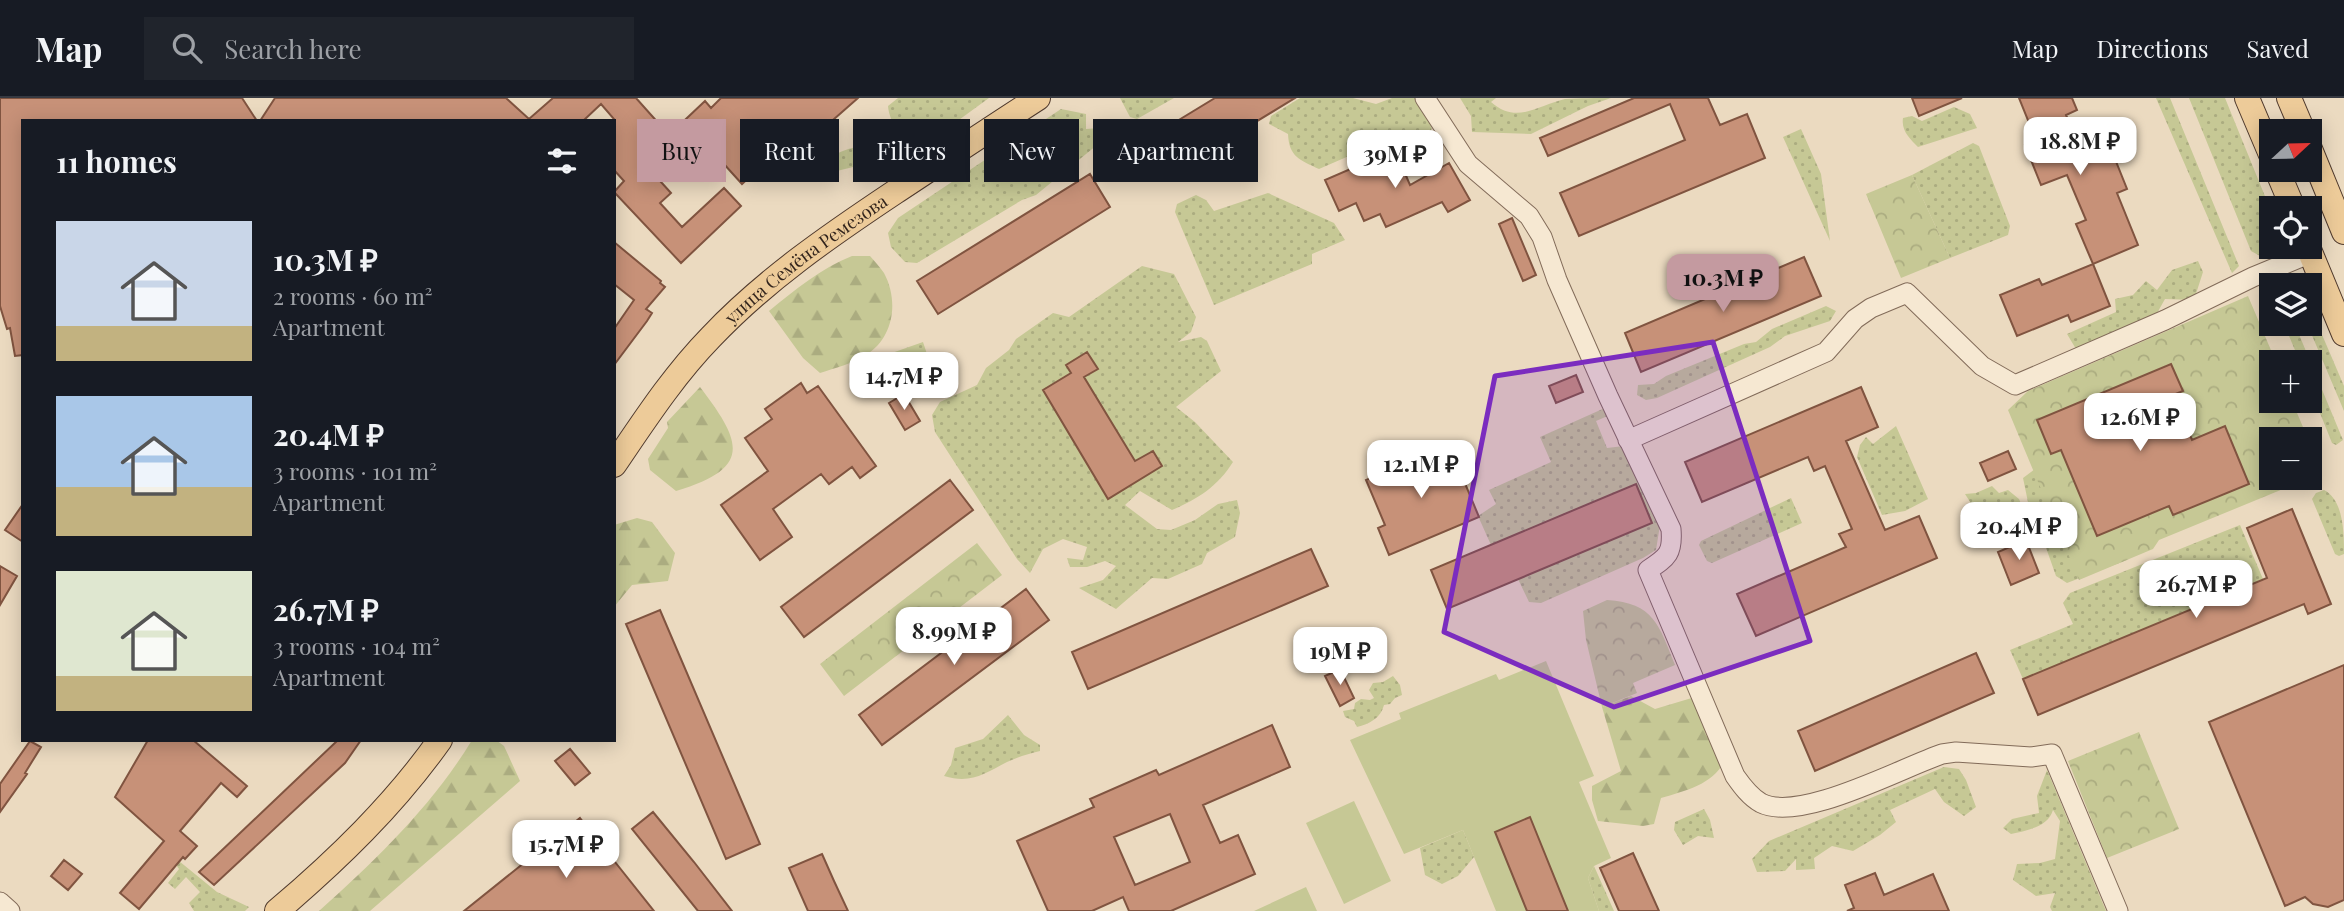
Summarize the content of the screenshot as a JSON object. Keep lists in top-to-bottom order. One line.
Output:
{"streets":{"main road":["улица Семёна Ремезова"]},"north":"right","page":{"header":"Map","search":"Search here","nav":["Map","Directions","Saved"],"price":["18.8M ₽","39M ₽","10.3M ₽","14.7M ₽","12.6M ₽","12.1M ₽","20.4M ₽","26.7M ₽","8.99M ₽","19M ₽","15.7M ₽"],"map_buttons":["+","−"],"chip":["Buy","Rent","Filters","New","Apartment"],"heading":"11 homes","list":[{"name":"10.3M ₽","note":"2 rooms · 60 m² · Apartment"},{"name":"20.4M ₽","note":"3 rooms · 101 m² · Apartment"},{"name":"26.7M ₽","note":"3 rooms · 104 m² · Apartment"}]}}
